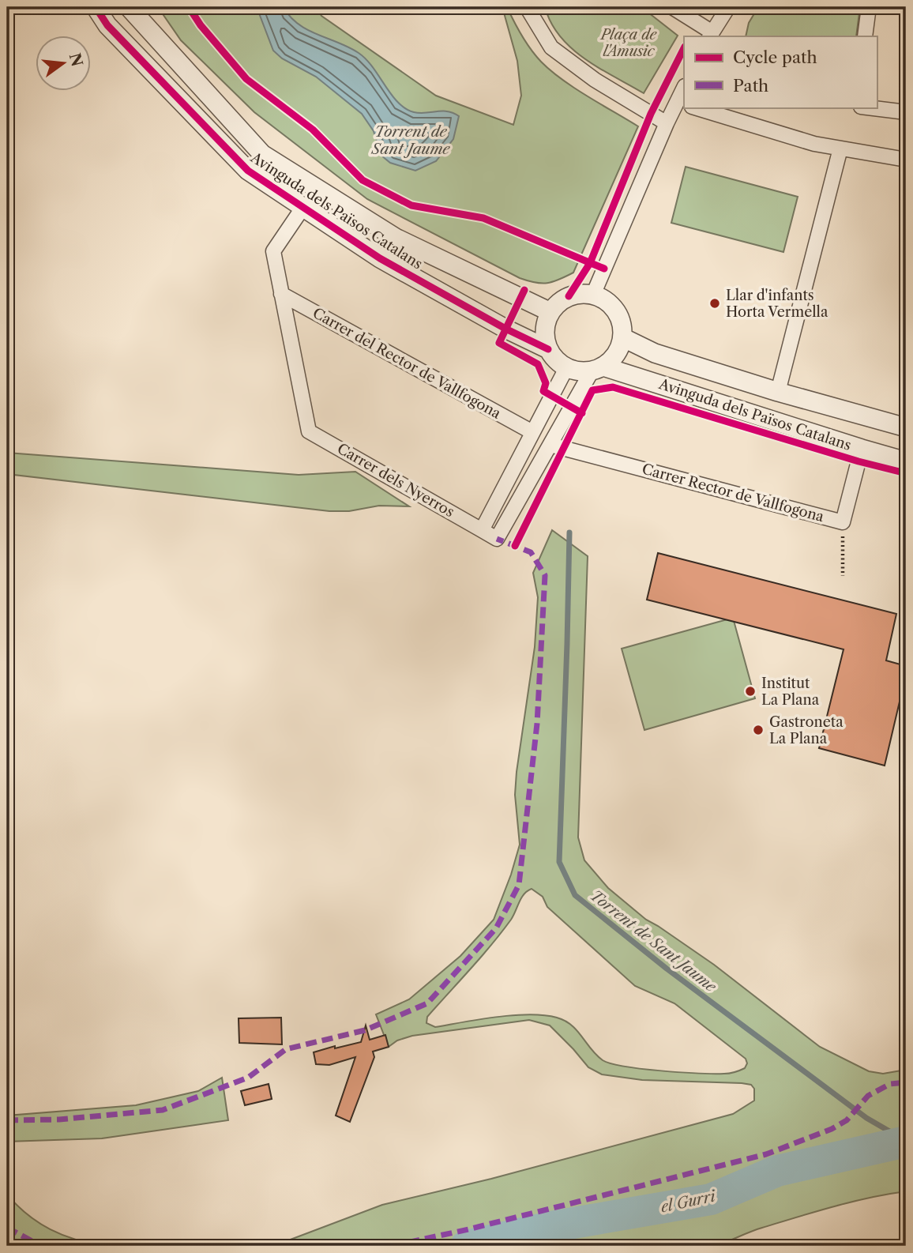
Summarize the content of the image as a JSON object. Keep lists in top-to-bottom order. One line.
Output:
{"streets":{"street":["Avinguda dels Països Catalans","Carrer del Rector de Vallfogona","Carrer dels Nyerros","Carrer Rector de Vallfogona"]},"crossings":[["Avinguda dels Països Catalans","Carrer Rector de Vallfogona"],["Carrer del Rector de Vallfogona","Carrer dels Nyerros"]],"water":["Torrent de Sant Jaume","el Gurri"],"parks":["Plaça de l'Amusic"],"places":["Llar d'infants Horta Vermella","Institut La Plana","Gastroneta La Plana"],"legend":["Cycle path","Path"],"north":"right"}
